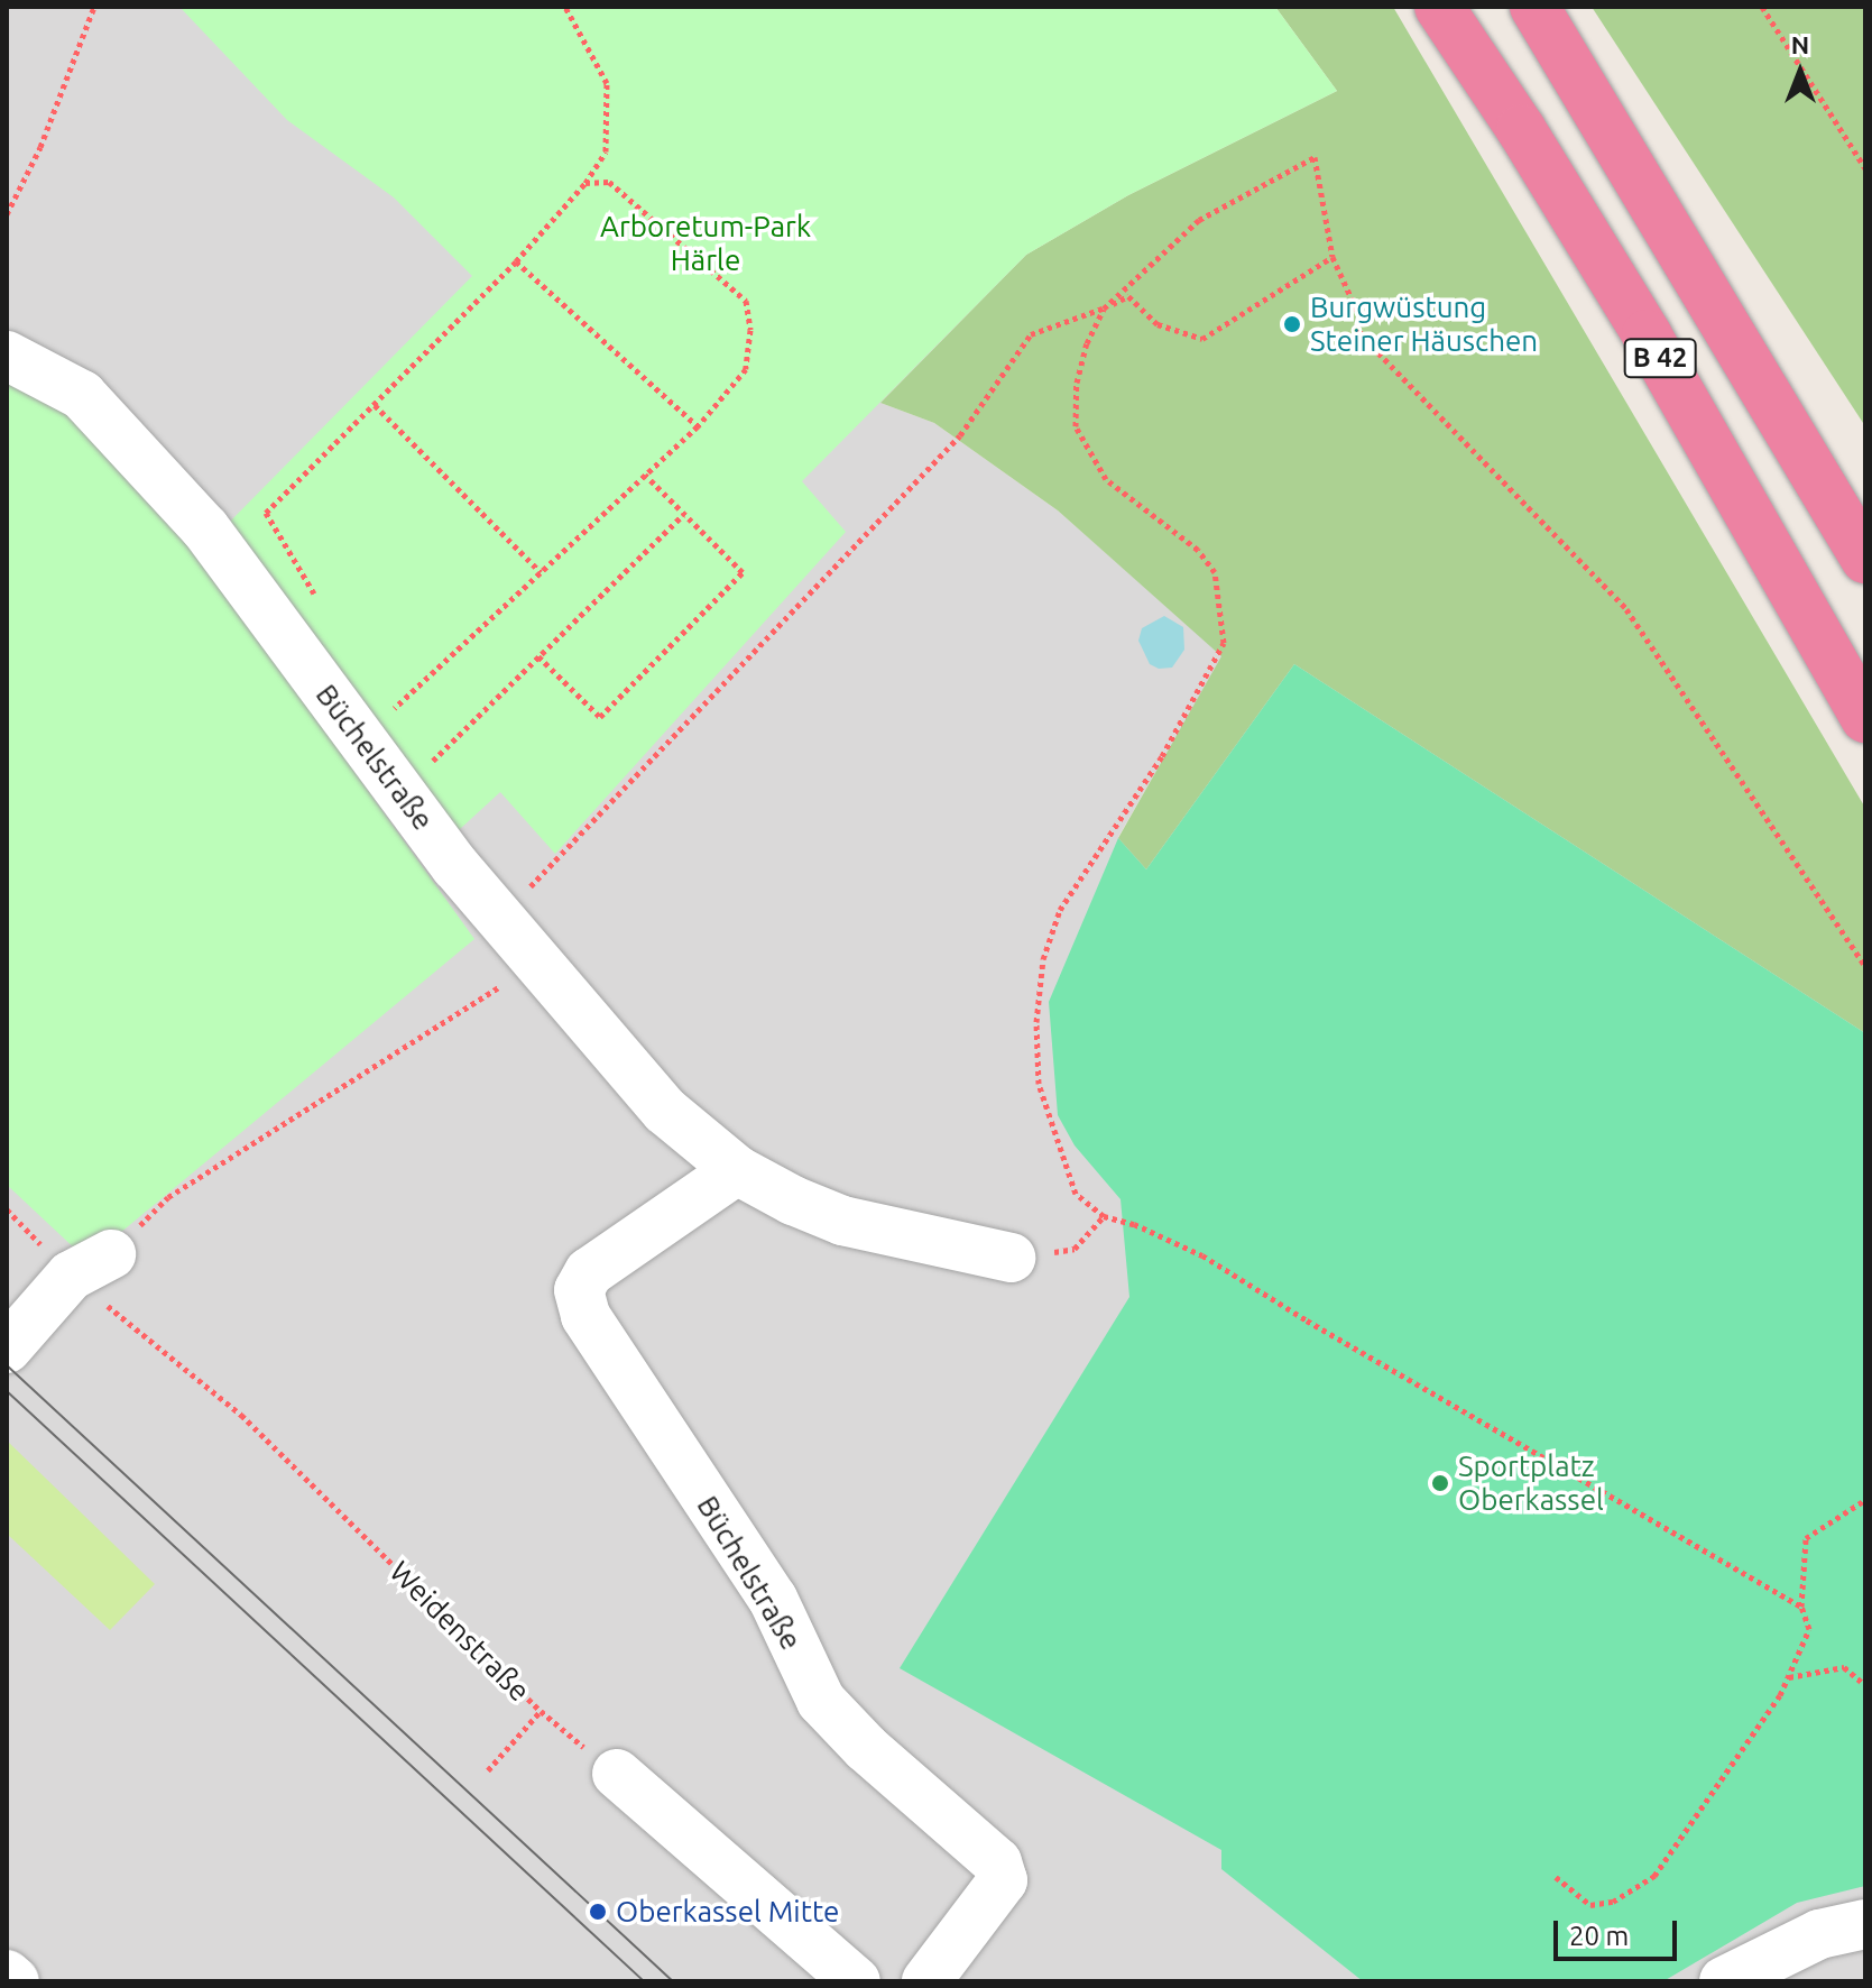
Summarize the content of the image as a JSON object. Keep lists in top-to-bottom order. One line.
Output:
{"streets":{"highway":["B 42"],"street":["Büchelstraße"],"path":["Weidenstraße"]},"parks":["Arboretum-Park Härle"],"places":["Burgwüstung Steiner Häuschen","Sportplatz Oberkassel","Oberkassel Mitte"],"scale_bar":"20 m","north":"top"}
